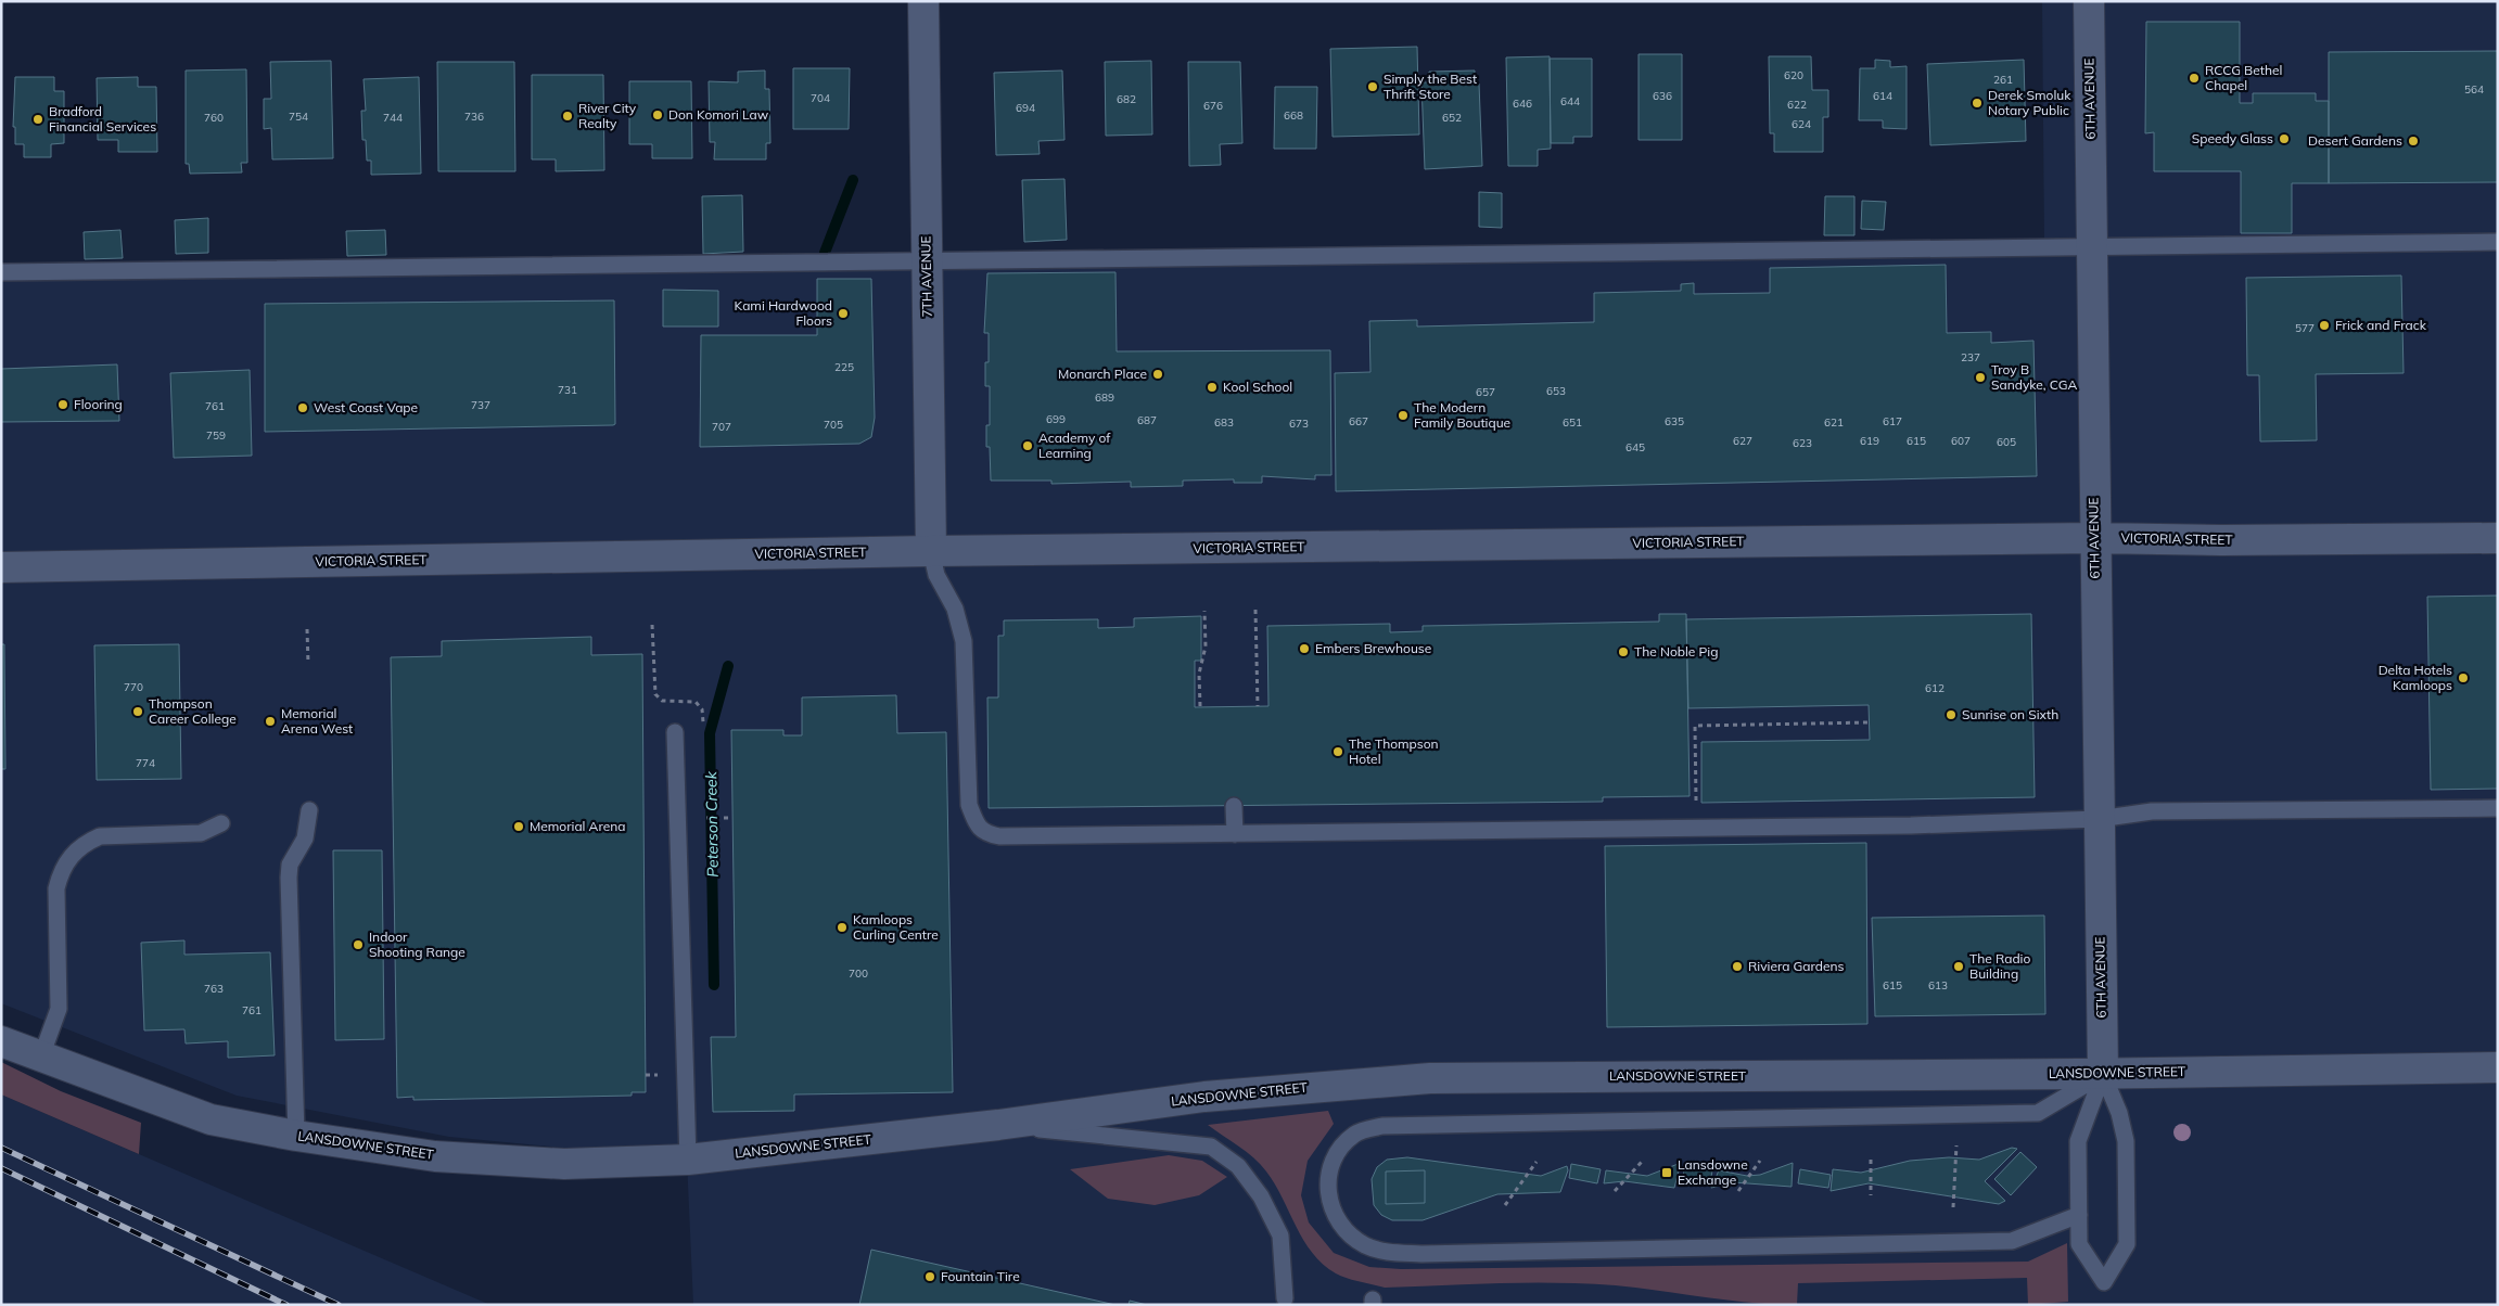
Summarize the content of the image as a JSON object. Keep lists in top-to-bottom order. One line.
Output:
{"streets":{"main road":["6TH AVENUE","7TH AVENUE","VICTORIA STREET","LANSDOWNE STREET"]},"crossings":[["6TH AVENUE","VICTORIA STREET"],["6TH AVENUE","LANSDOWNE STREET"],["7TH AVENUE","VICTORIA STREET"]],"water":["Peterson Creek"],"places":{"other":["RCCG Bethel Chapel","Simply the Best Thrift Store","Derek Smoluk Notary Public","Don Komori Law","River City Realty","Bradford Financial Services","Speedy Glass","Desert Gardens","Kami Hardwood Floors","Frick and Frack","Monarch Place","Troy B Sandyke, CGA","Kool School","Flooring","West Coast Vape","The Modern Family Boutique","Academy of Learning","Embers Brewhouse","The Noble Pig","Delta Hotels Kamloops","Thompson Career College","Sunrise on Sixth","Memorial Arena West","The Thompson Hotel","Memorial Arena","Kamloops Curling Centre","Indoor Shooting Range","Riviera Gardens","The Radio Building","Fountain Tire"],"transit":["Lansdowne Exchange"]},"house_numbers":["620","261","564","636","614","704","682","644","646","622","676","694","668","754","736","760","744","652","624","577","237","225","731","653","657","689","737","761","699","687","667","635","617","683","651","621","673","705","707","759","627","619","615","607","605","623","645","770","612","774","700","615","613","763","761"]}
